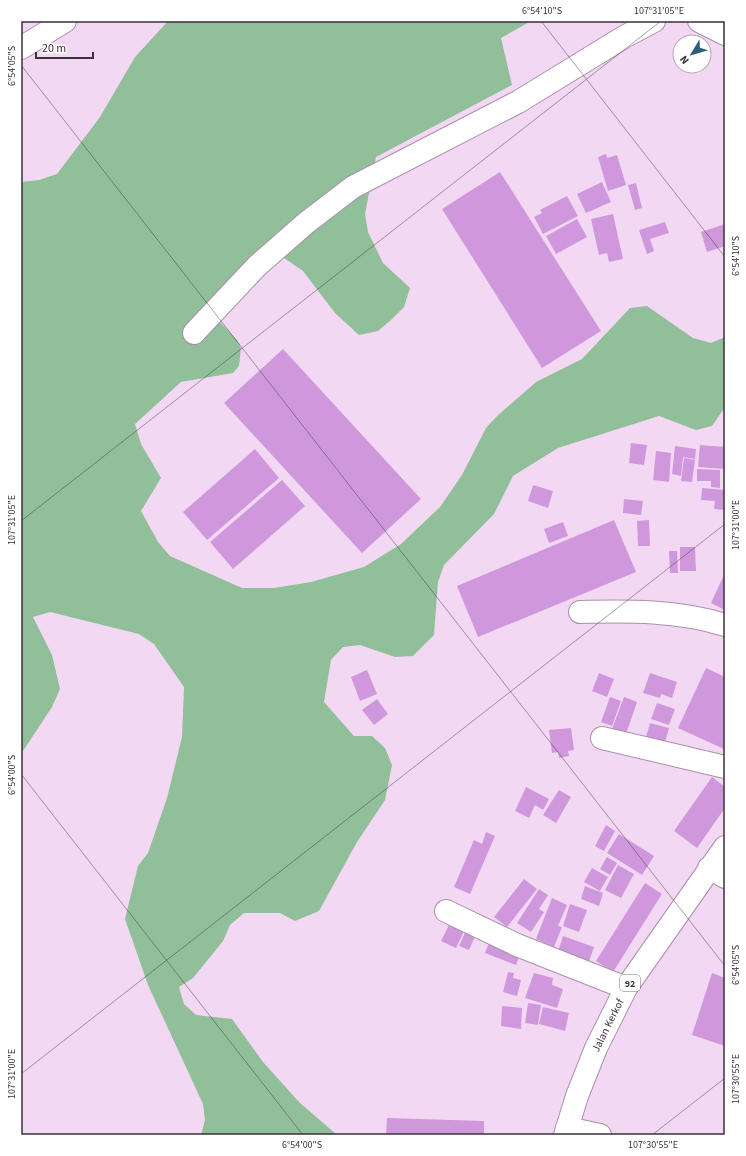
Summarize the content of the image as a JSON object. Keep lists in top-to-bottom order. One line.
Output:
{"streets":{"street":["92","Jalan Kerkof"]},"scale_bar":"20 m","north":"bottom left","coordinates":["6°54'10\"S","107°31'05\"E","6°54'05\"S","107°31'00\"E","6°54'00\"S","107°30'55\"E"]}
